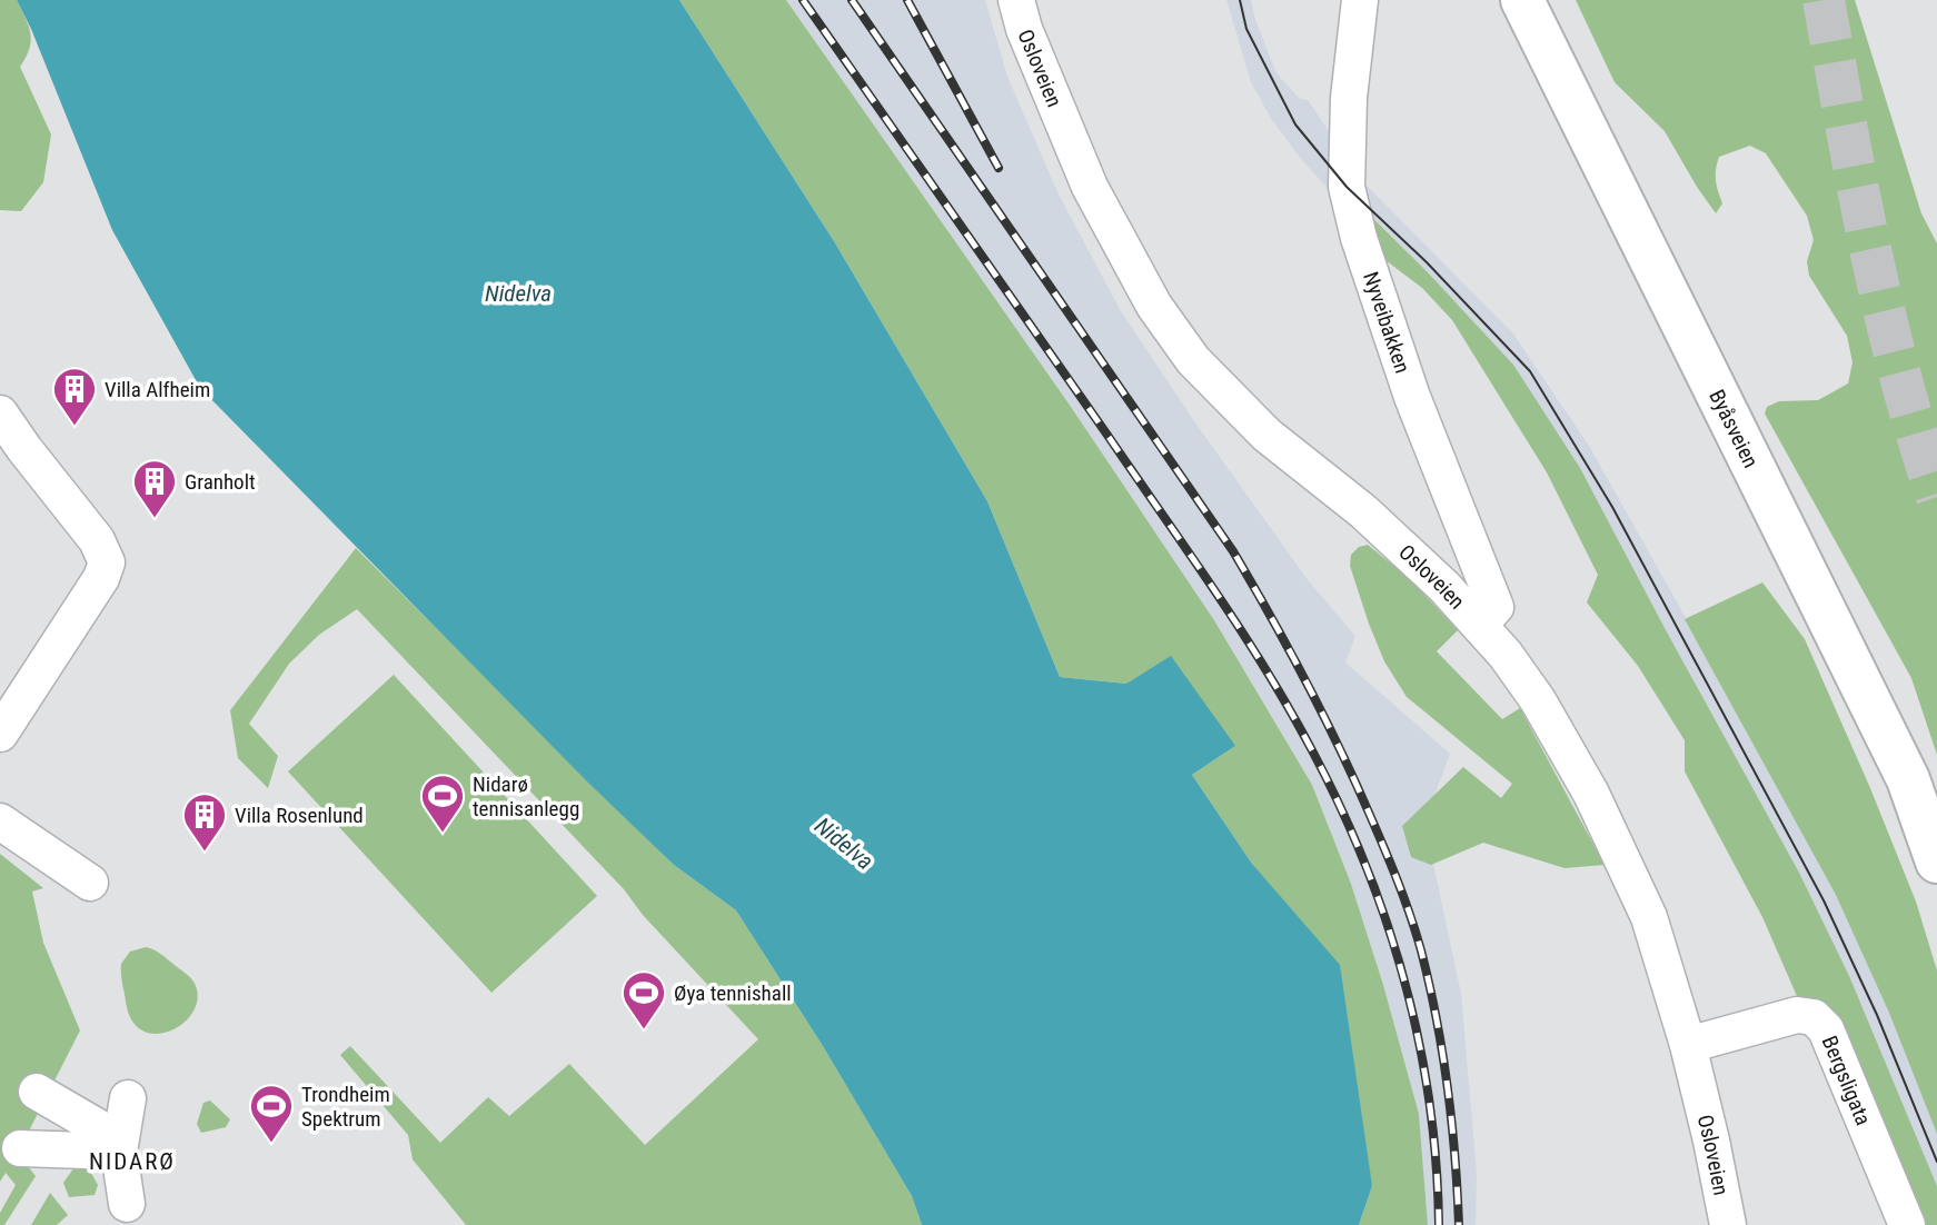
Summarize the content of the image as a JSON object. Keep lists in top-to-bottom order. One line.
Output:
{"streets":{"main road":["Byåsveien"],"street":["Osloveien","Nyveibakken","Bergsligata"]},"crossings":[["Osloveien","Nyveibakken"],["Osloveien","Bergsligata"]],"districts":["NIDARØ"],"water":["Nidelva"],"places":{"building":["Villa Alfheim","Granholt","Villa Rosenlund"],"sports":["Nidarø tennisanlegg","Øya tennishall","Trondheim Spektrum"]}}
